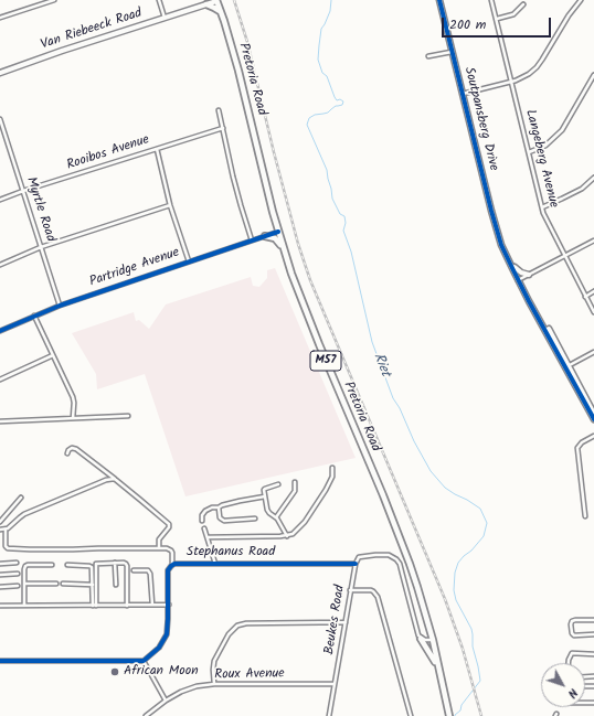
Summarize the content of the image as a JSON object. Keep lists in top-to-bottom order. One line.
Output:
{"streets":{"main road":["Pretoria Road","M57"],"street":["Van Riebeeck Road","Soutpansberg Drive","Rooibos Avenue","Langeberg Avenue","Myrtle Road","Partridge Avenue","Stephanus Road","Beukes Road","Roux Avenue"]},"crossings":[["Van Riebeeck Road","Pretoria Road"],["Pretoria Road","Partridge Avenue"],["Rooibos Avenue","Myrtle Road"],["Myrtle Road","Partridge Avenue"],["Stephanus Road","Beukes Road"],["Beukes Road","Roux Avenue"]],"water":["Riet"],"places":["African Moon"],"scale_bar":"200 m","north":"bottom right"}
